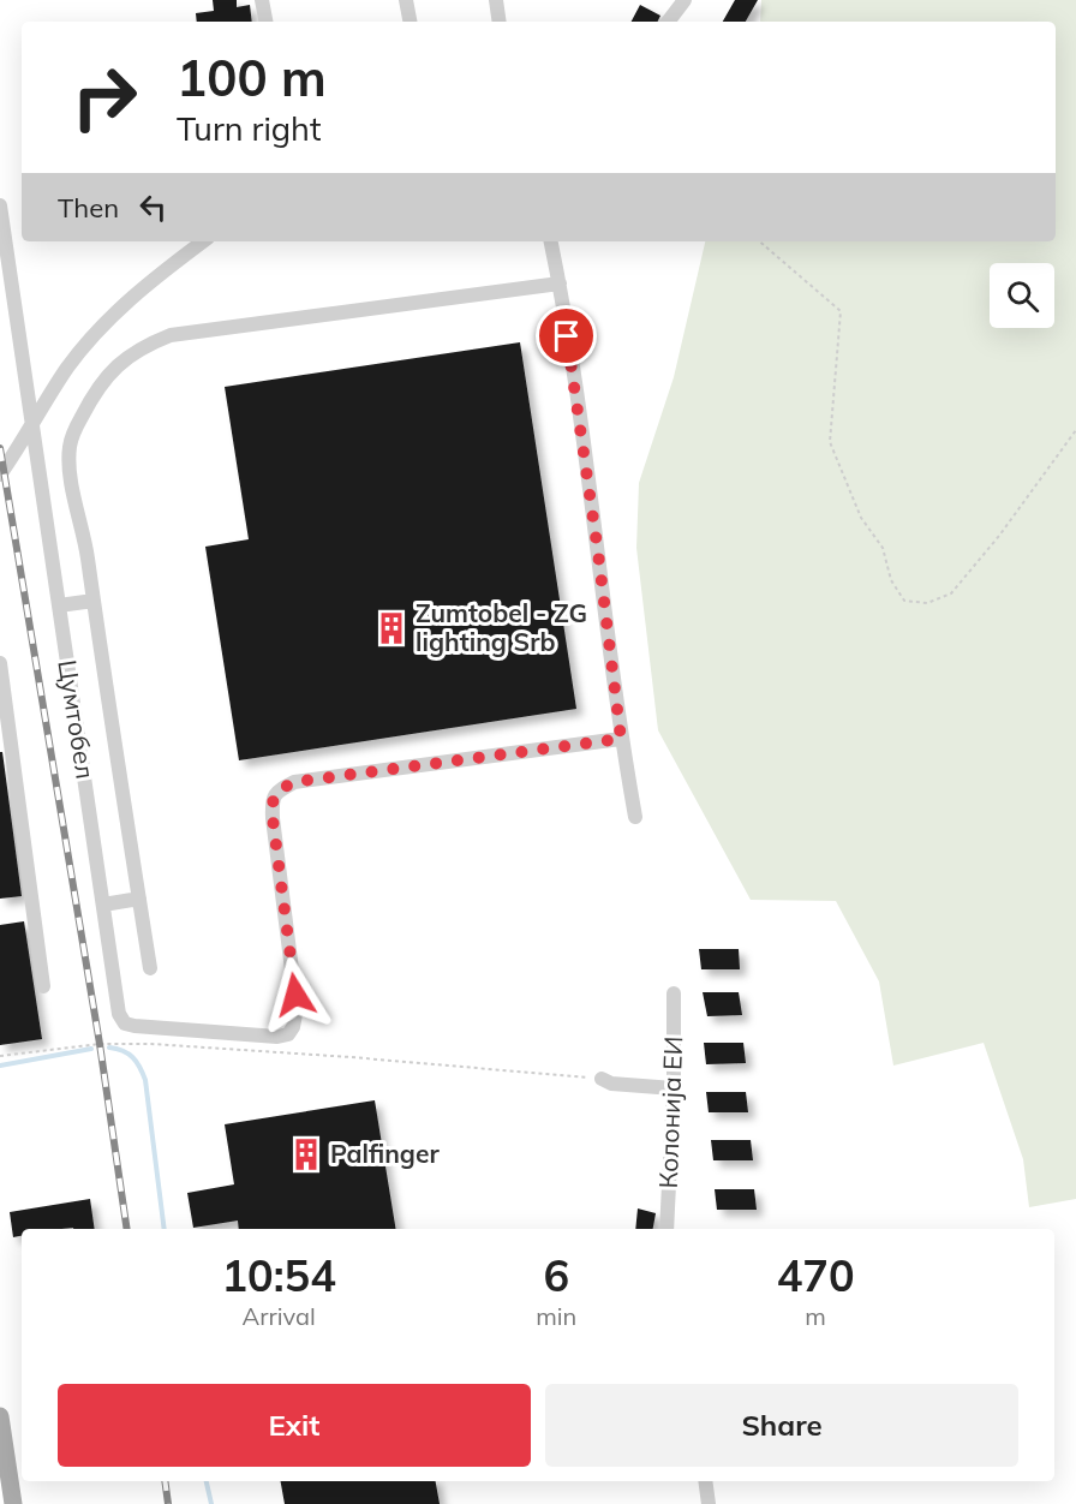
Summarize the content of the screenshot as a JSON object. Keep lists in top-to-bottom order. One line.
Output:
{"streets":{"street":["Цумтобел","Колонија ЕИ"]},"places":{"building":["Zumtobel - ZG lighting Srb","Palfinger"]},"page":{"turn":["100 m","Turn right"],"then":"Then","eta":["10:54","Arrival","6","min","470","m"],"buttons":["Exit","Share"]}}
